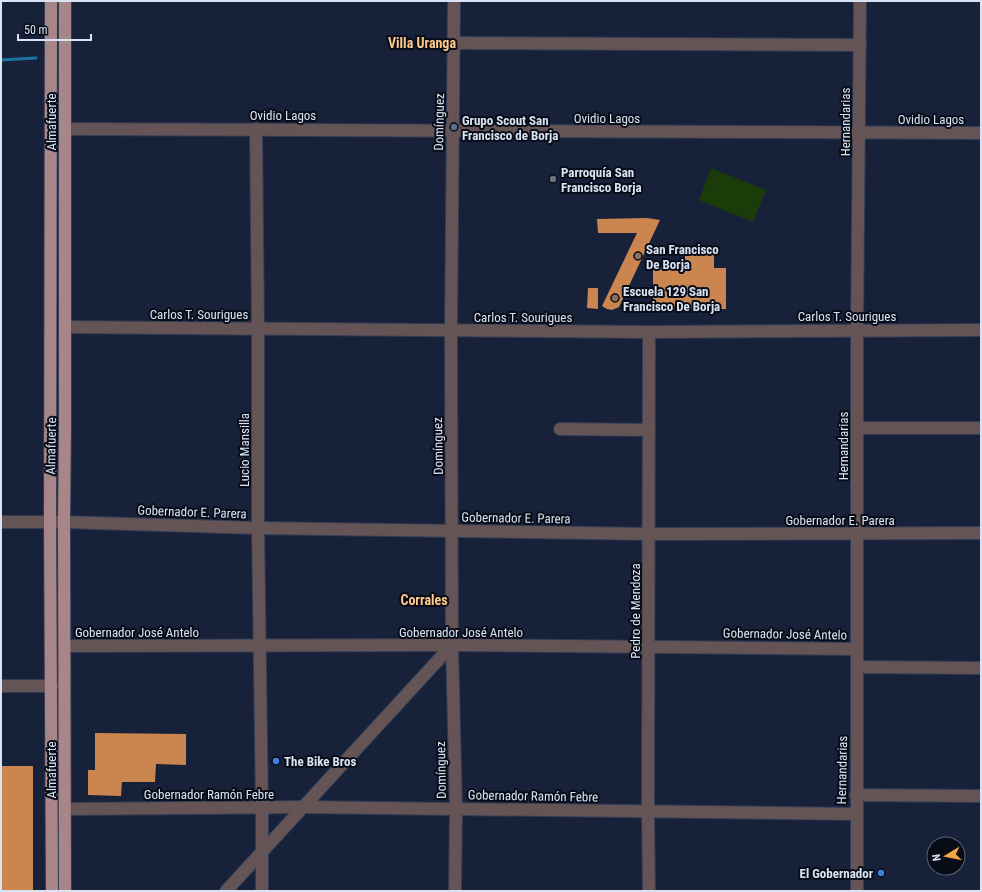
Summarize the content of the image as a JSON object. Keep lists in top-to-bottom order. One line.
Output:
{"streets":{"main road":["Almafuerte"],"street":["Ovidio Lagos","Domínguez","Hernandarias","Carlos T. Sourigues","Lucio Mansilla","Gobernador E. Parera","Pedro de Mendoza","Gobernador José Antelo","Gobernador Ramón Febre"]},"crossings":[["Ovidio Lagos","Almafuerte"],["Ovidio Lagos","Domínguez"],["Ovidio Lagos","Hernandarias"],["Ovidio Lagos","Lucio Mansilla"],["Almafuerte","Carlos T. Sourigues"],["Almafuerte","Gobernador E. Parera"],["Almafuerte","Gobernador José Antelo"],["Almafuerte","Gobernador Ramón Febre"],["Domínguez","Carlos T. Sourigues"],["Domínguez","Gobernador E. Parera"],["Domínguez","Gobernador José Antelo"],["Domínguez","Gobernador Ramón Febre"],["Hernandarias","Carlos T. Sourigues"],["Hernandarias","Gobernador E. Parera"],["Hernandarias","Gobernador José Antelo"],["Hernandarias","Gobernador Ramón Febre"],["Carlos T. Sourigues","Lucio Mansilla"],["Carlos T. Sourigues","Pedro de Mendoza"],["Lucio Mansilla","Gobernador E. Parera"],["Lucio Mansilla","Gobernador José Antelo"],["Lucio Mansilla","Gobernador Ramón Febre"],["Gobernador E. Parera","Pedro de Mendoza"],["Pedro de Mendoza","Gobernador José Antelo"],["Pedro de Mendoza","Gobernador Ramón Febre"]],"districts":["Villa Uranga","Corrales"],"places":["Grupo Scout San Francisco de Borja","Parroquía San Francisco Borja","San Francisco De Borja","Escuela 129 San Francisco De Borja","The Bike Bros","El Gobernador"],"scale_bar":"50 m","north":"left"}
